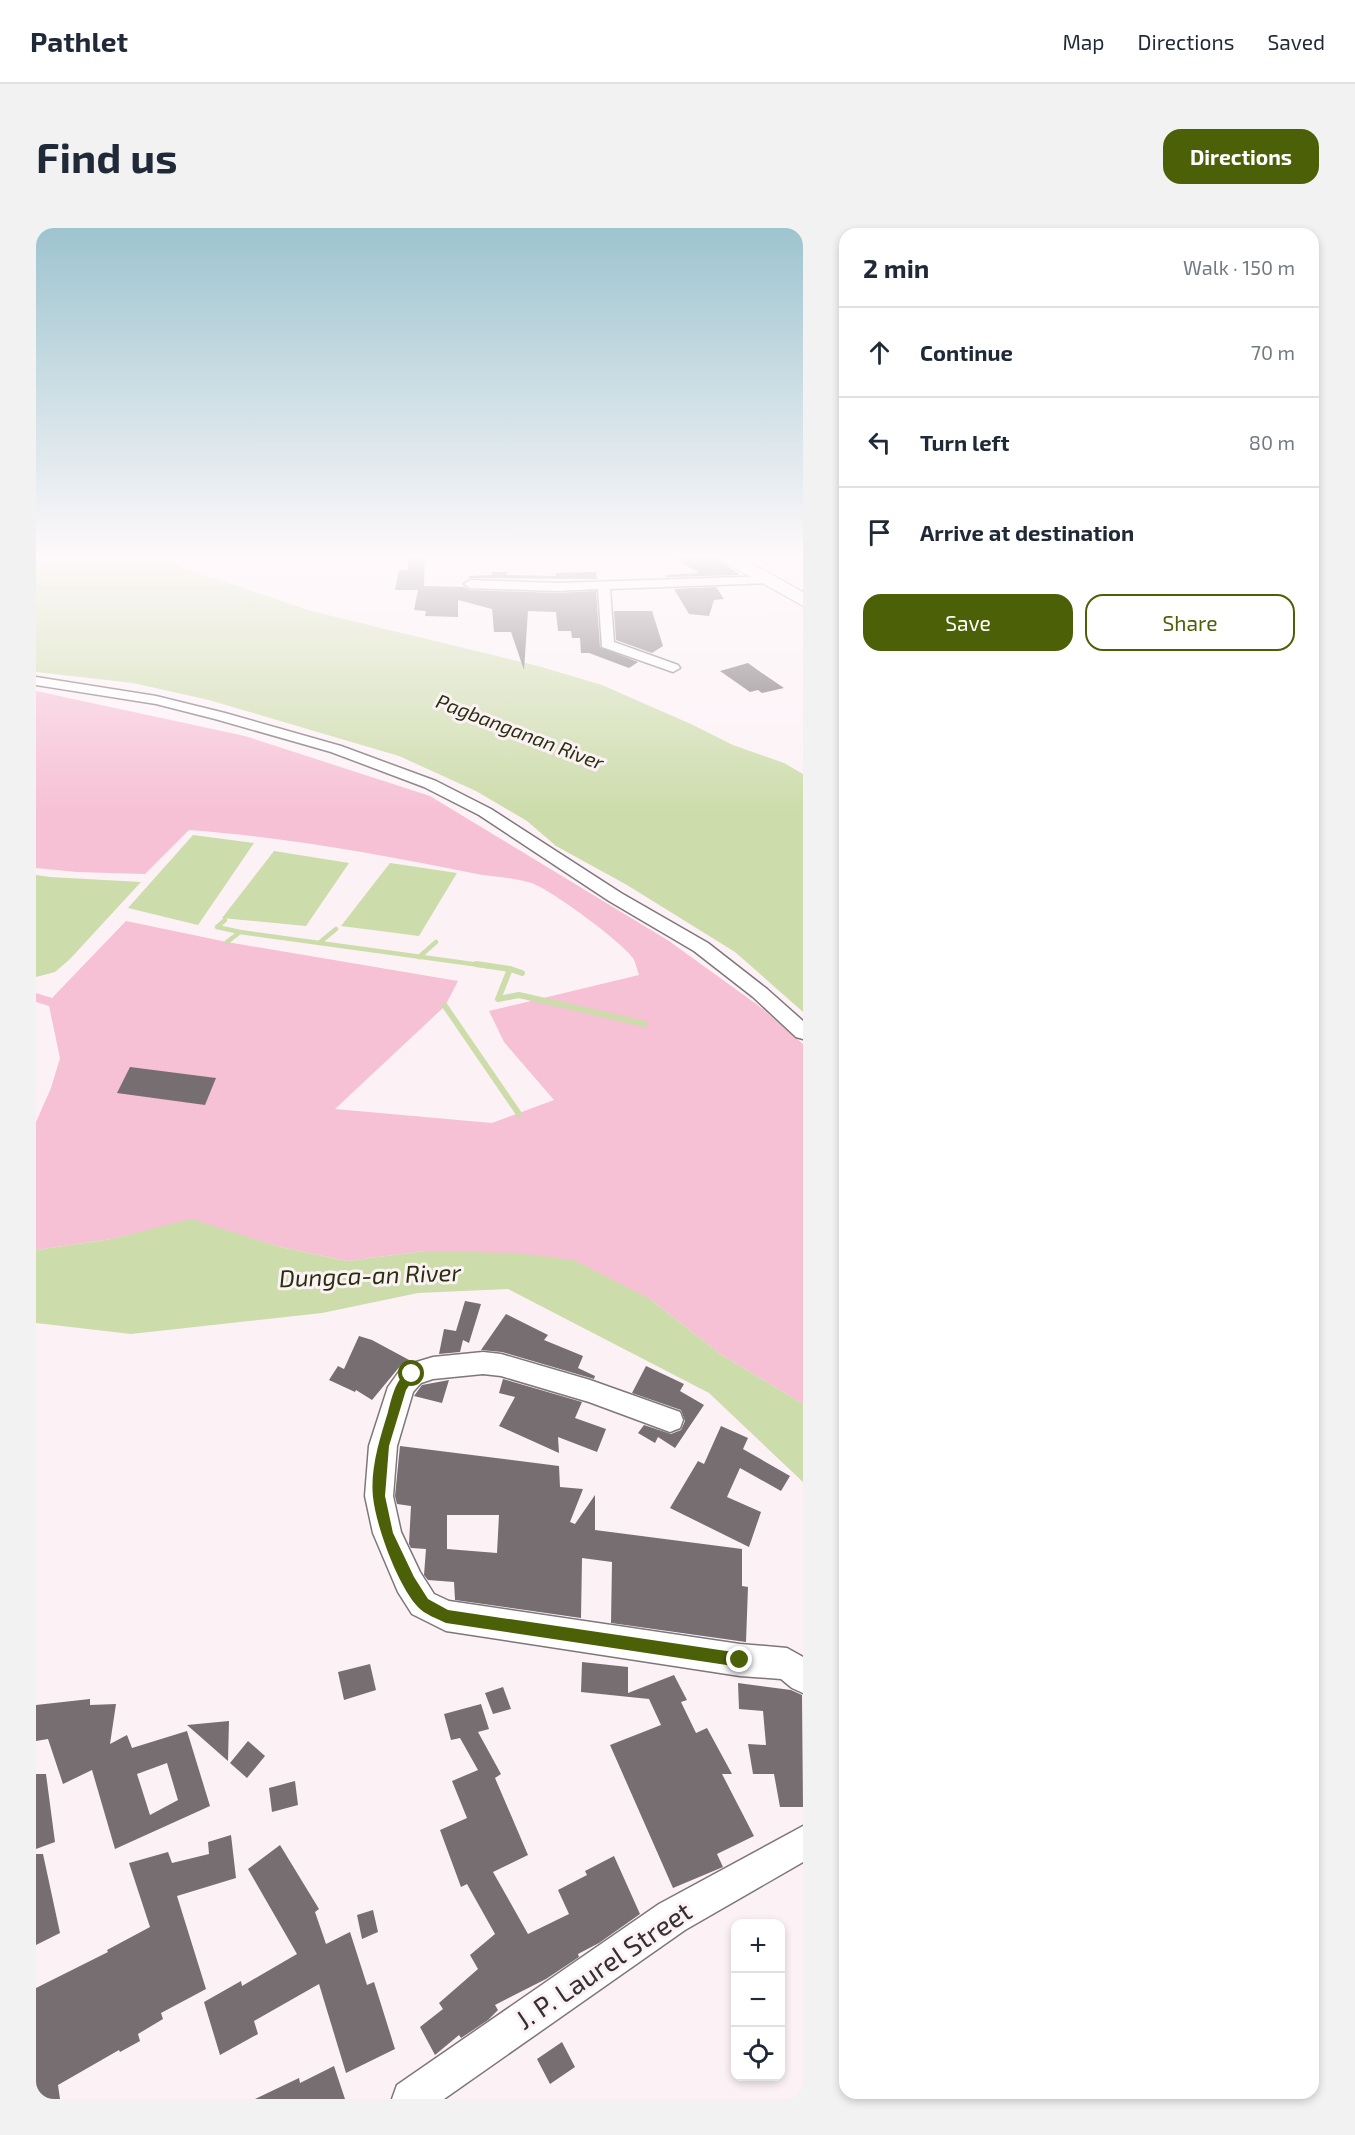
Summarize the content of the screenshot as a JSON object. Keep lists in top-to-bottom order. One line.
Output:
{"streets":{"street":["J. P. Laurel Street"]},"water":["Pagbanganan River","Dungca-an River"],"page":{"header":"Pathlet","nav":["Map","Directions","Saved"],"buttons":["Directions",["Save","Share"]],"title":"Find us","heading":["2 min","Walk · 150 m"],"list":[["Continue","70 m"],["Turn left","80 m"],"Arrive at destination"],"map_buttons":["+","−"]}}
